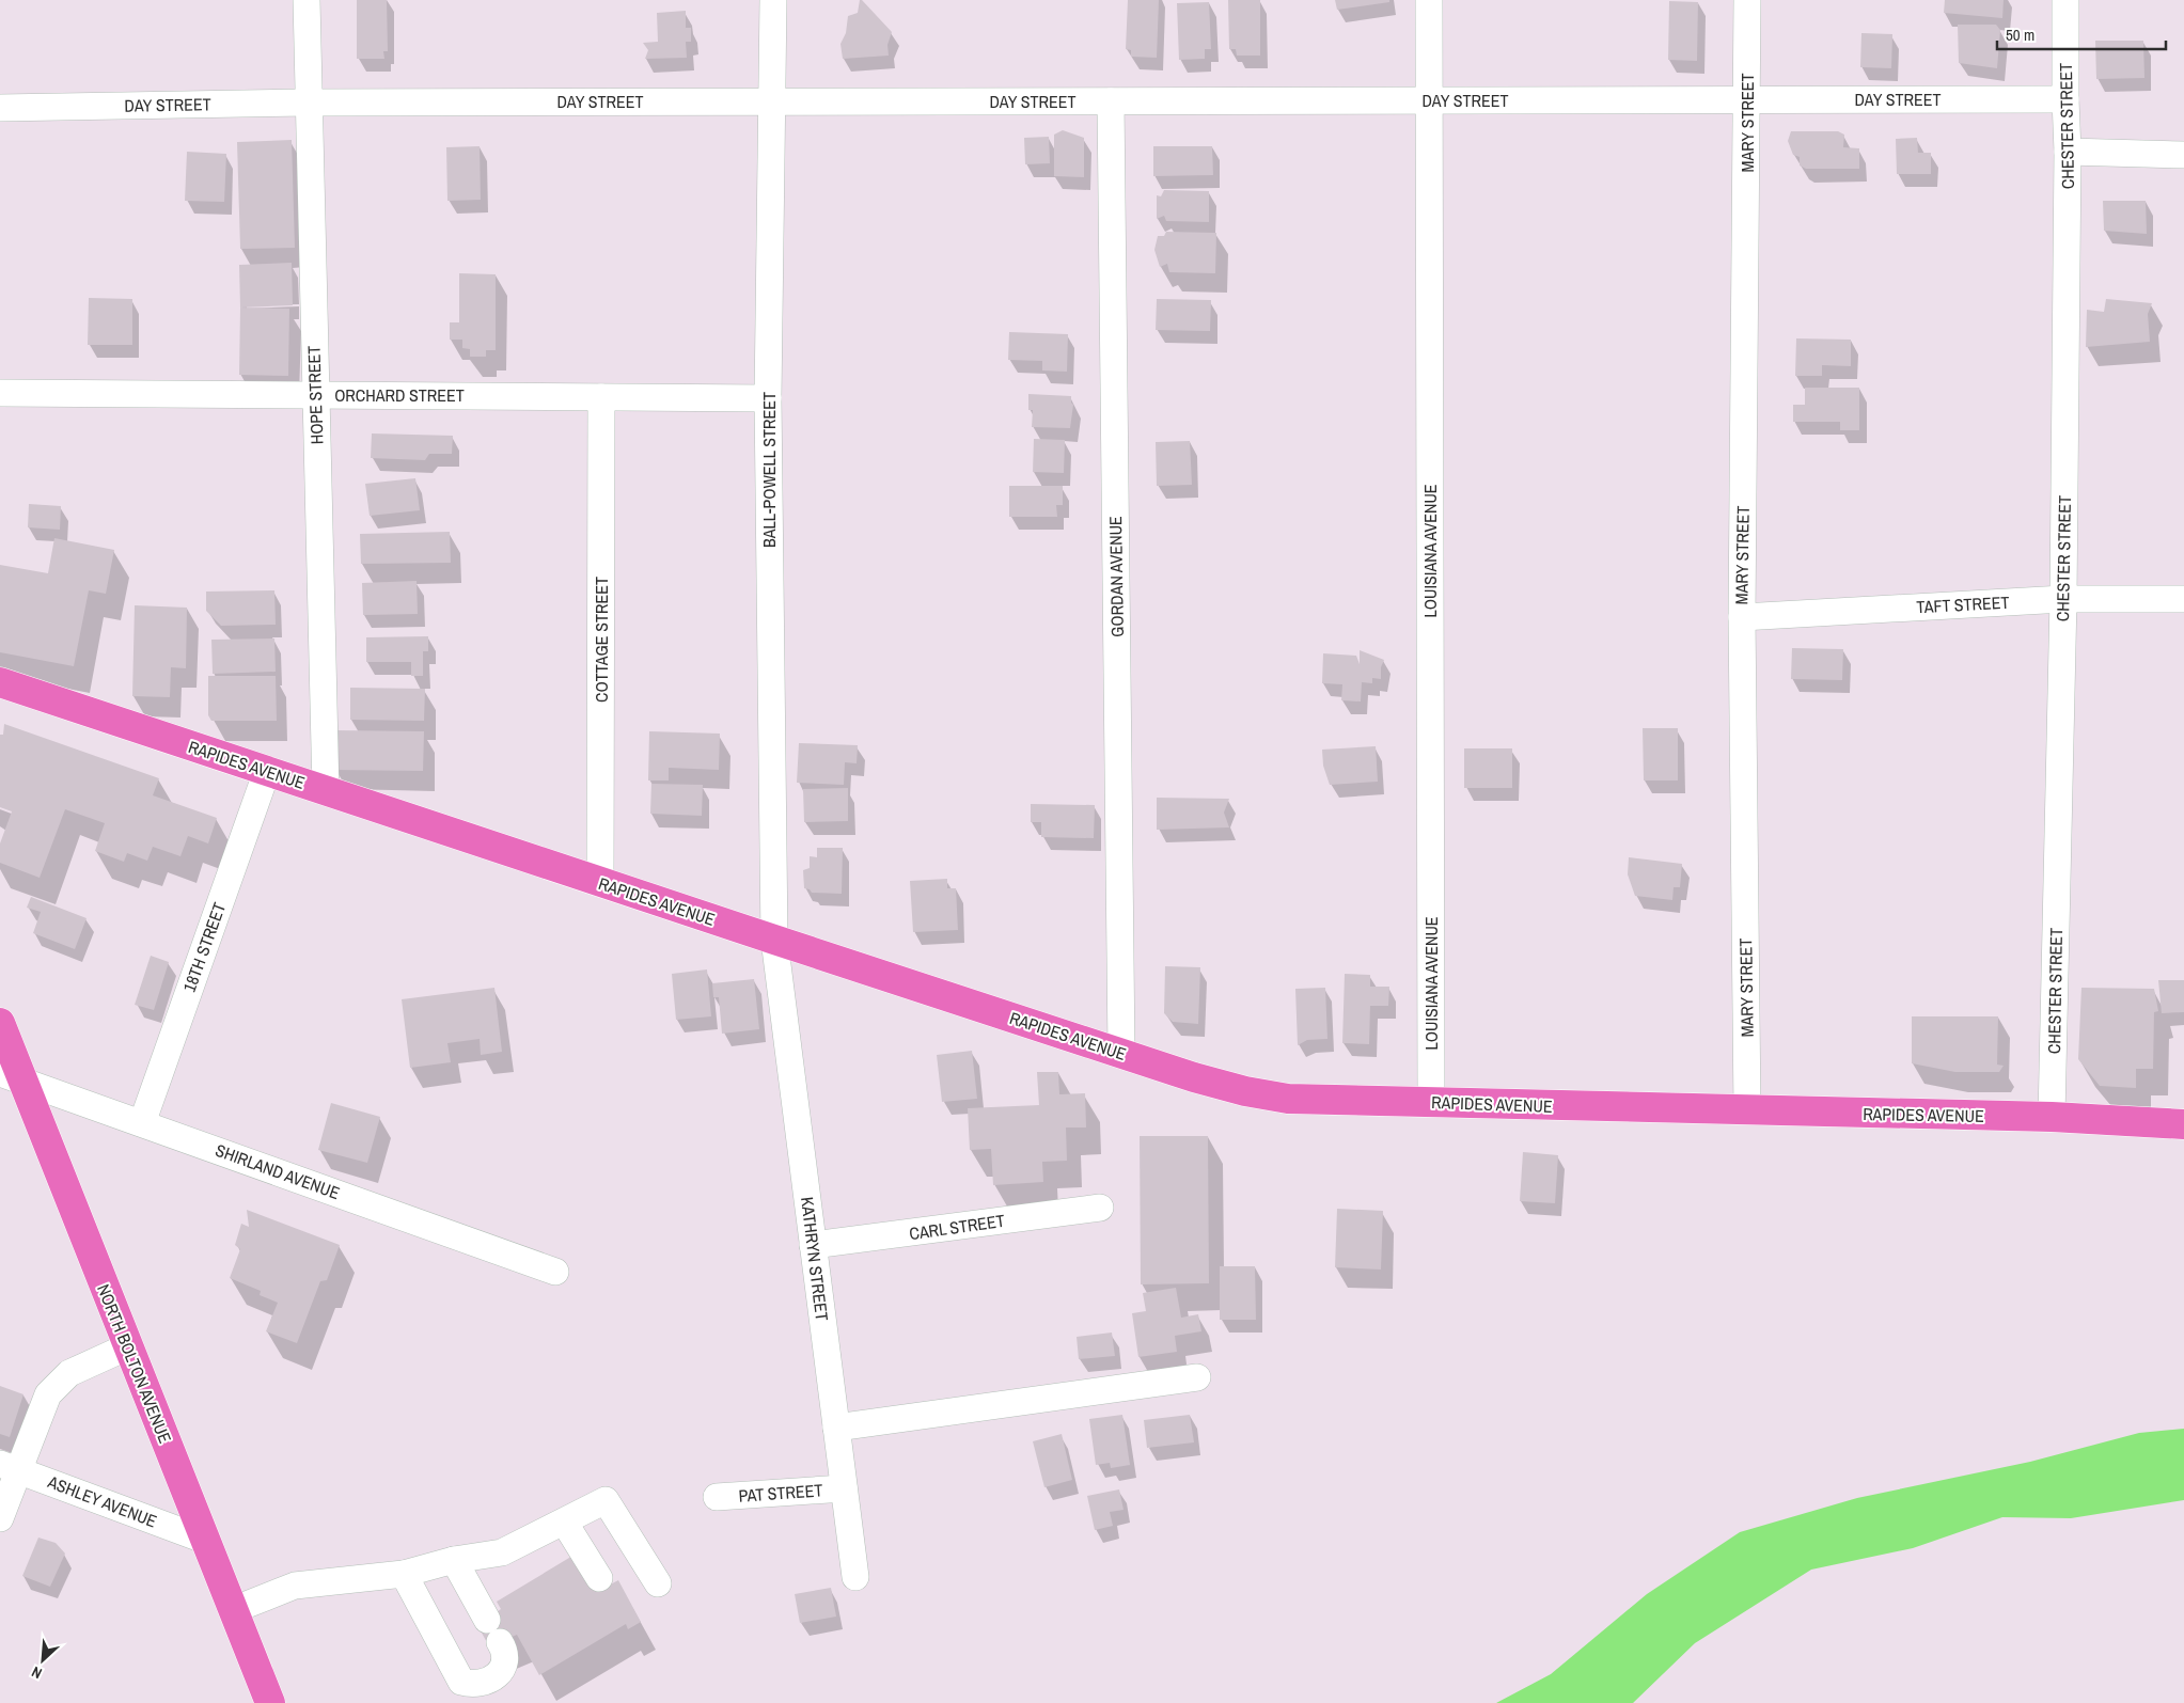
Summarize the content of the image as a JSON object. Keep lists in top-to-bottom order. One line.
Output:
{"streets":{"main road":["RAPIDES AVENUE","NORTH BOLTON AVENUE"],"street":["DAY STREET","MARY STREET","CHESTER STREET","HOPE STREET","ORCHARD STREET","BALL-POWELL STREET","LOUISIANA AVENUE","GORDAN AVENUE","TAFT STREET","COTTAGE STREET","18TH STREET","SHIRLAND AVENUE","CARL STREET","KATHRYN STREET","PAT STREET","ASHLEY AVENUE"]},"crossings":[["DAY STREET","MARY STREET"],["DAY STREET","CHESTER STREET"],["DAY STREET","HOPE STREET"],["DAY STREET","BALL-POWELL STREET"],["DAY STREET","LOUISIANA AVENUE"],["DAY STREET","GORDAN AVENUE"],["MARY STREET","TAFT STREET"],["MARY STREET","RAPIDES AVENUE"],["CHESTER STREET","TAFT STREET"],["CHESTER STREET","RAPIDES AVENUE"],["HOPE STREET","ORCHARD STREET"],["HOPE STREET","RAPIDES AVENUE"],["ORCHARD STREET","BALL-POWELL STREET"],["ORCHARD STREET","COTTAGE STREET"],["BALL-POWELL STREET","RAPIDES AVENUE"],["BALL-POWELL STREET","KATHRYN STREET"],["LOUISIANA AVENUE","RAPIDES AVENUE"],["GORDAN AVENUE","RAPIDES AVENUE"],["COTTAGE STREET","RAPIDES AVENUE"],["RAPIDES AVENUE","18TH STREET"],["RAPIDES AVENUE","KATHRYN STREET"],["18TH STREET","SHIRLAND AVENUE"],["SHIRLAND AVENUE","NORTH BOLTON AVENUE"],["CARL STREET","KATHRYN STREET"],["KATHRYN STREET","PAT STREET"],["NORTH BOLTON AVENUE","ASHLEY AVENUE"]],"scale_bar":"50 m","north":"bottom left"}
